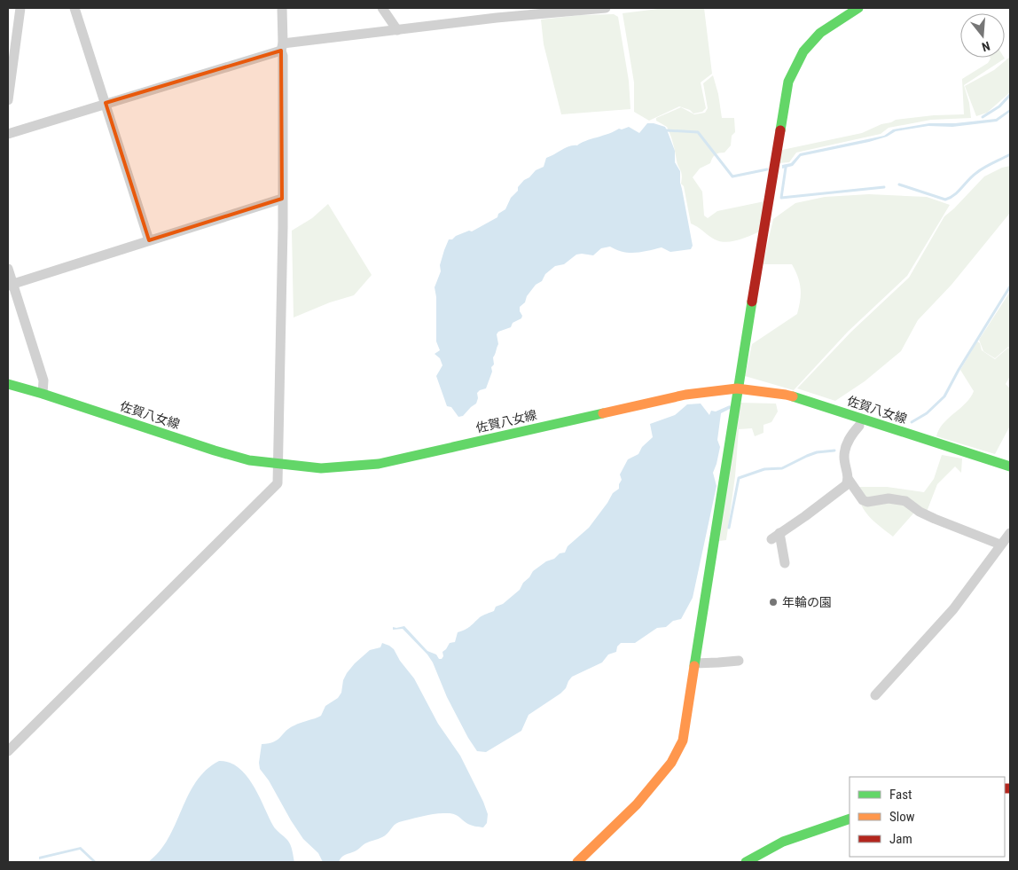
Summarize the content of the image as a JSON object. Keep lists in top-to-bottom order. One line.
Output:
{"streets":{"street":["佐賀八女線"]},"places":["年輪の園"],"legend":["Fast","Slow","Jam"],"north":"bottom"}
